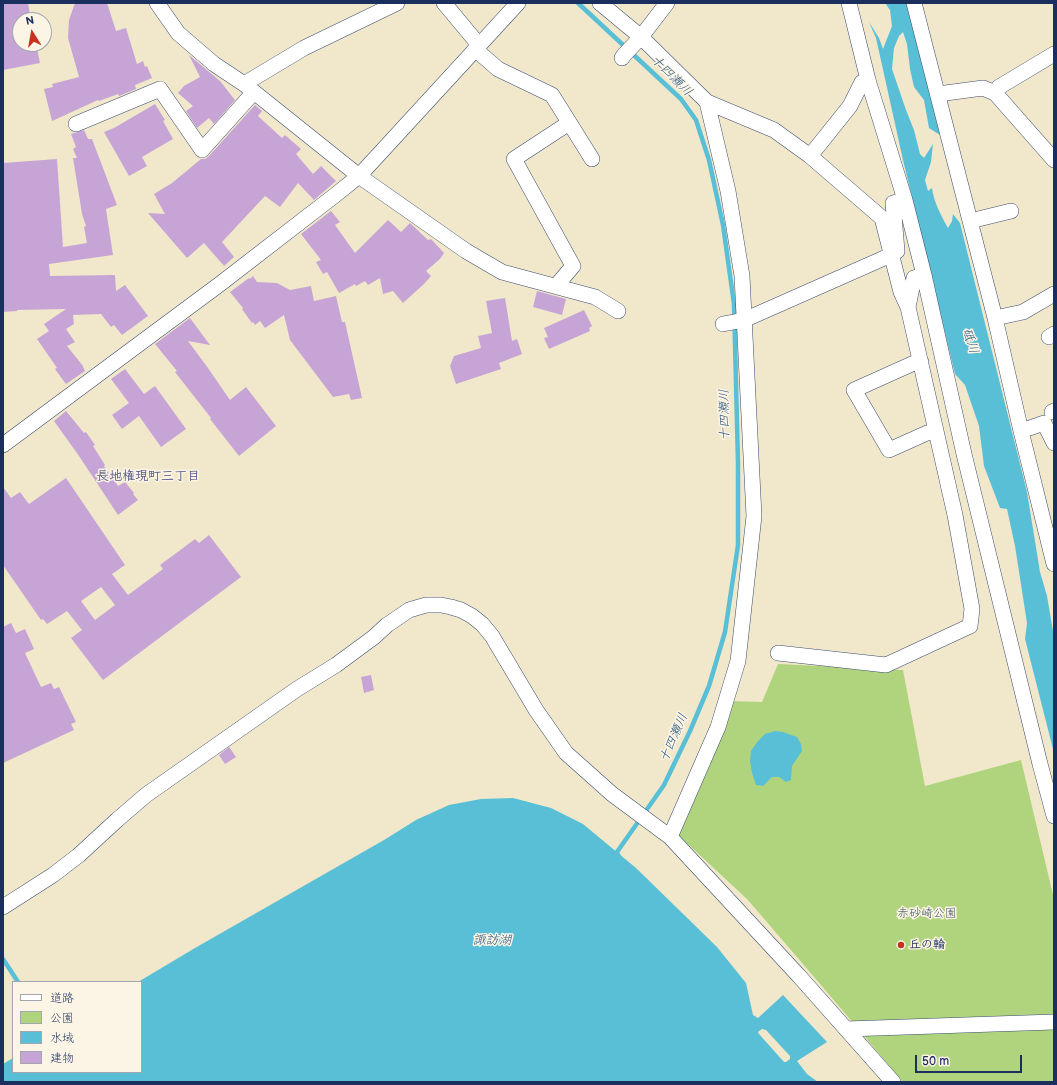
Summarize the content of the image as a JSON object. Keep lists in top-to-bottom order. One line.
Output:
{"districts":["長地権現町三丁目"],"water":["十四瀬川","砥川","諏訪湖"],"parks":["赤砂崎公園"],"places":["丘の輪"],"legend":["道路","公園","水域","建物"],"scale_bar":"50 m","north":"top"}
